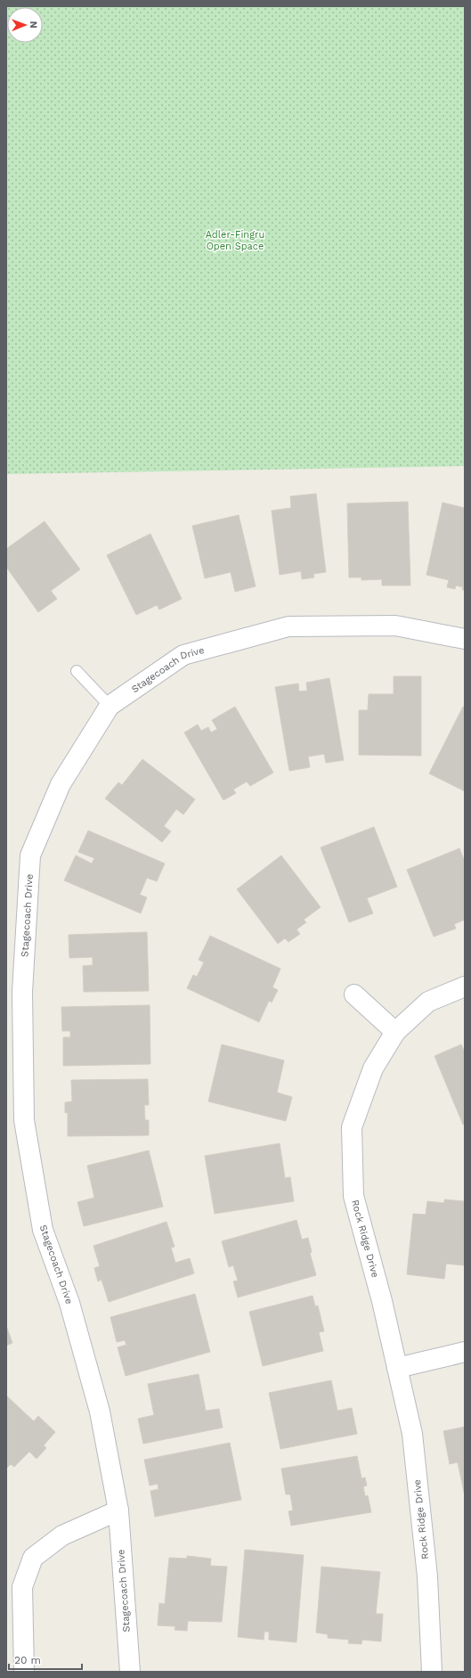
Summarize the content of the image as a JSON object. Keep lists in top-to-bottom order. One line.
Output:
{"streets":{"street":["Stagecoach Drive","Rock Ridge Drive"]},"parks":["Adler-Fingru Open Space"],"scale_bar":"20 m","north":"right"}
